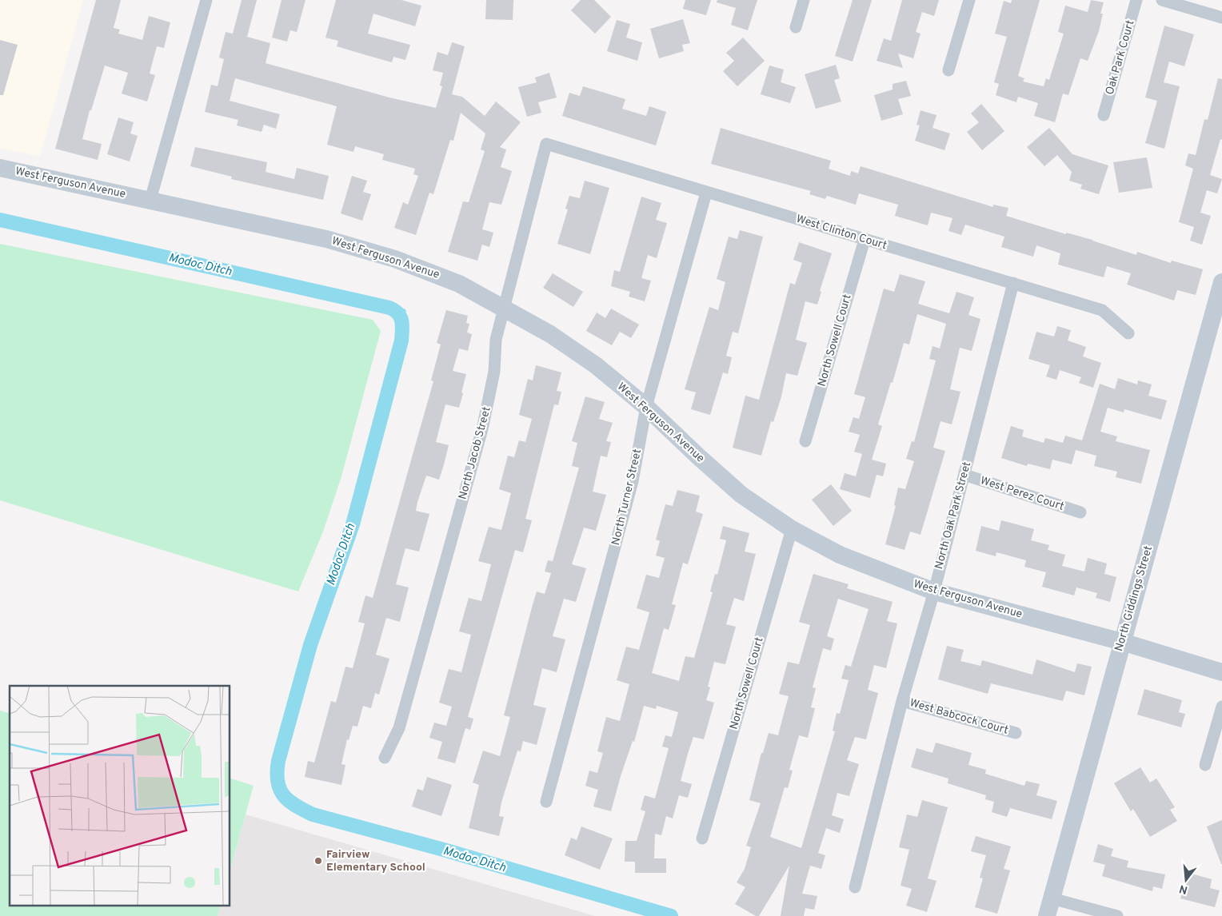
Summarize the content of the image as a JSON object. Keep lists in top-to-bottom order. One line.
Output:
{"streets":{"street":["Oak Park Court","West Ferguson Avenue","West Clinton Court","North Sowell Court","North Jacob Street","West Perez Court","North Turner Street","North Oak Park Street","North Giddings Street","West Babcock Court"]},"crossings":[["West Ferguson Avenue","North Sowell Court"],["West Ferguson Avenue","North Jacob Street"],["West Ferguson Avenue","North Turner Street"],["West Ferguson Avenue","North Oak Park Street"],["West Ferguson Avenue","North Giddings Street"],["West Clinton Court","North Sowell Court"],["West Clinton Court","North Jacob Street"],["West Clinton Court","North Turner Street"],["West Clinton Court","North Oak Park Street"],["West Perez Court","North Oak Park Street"],["North Oak Park Street","West Babcock Court"]],"water":["Modoc Ditch"],"places":["Fairview Elementary School"],"north":"bottom"}
